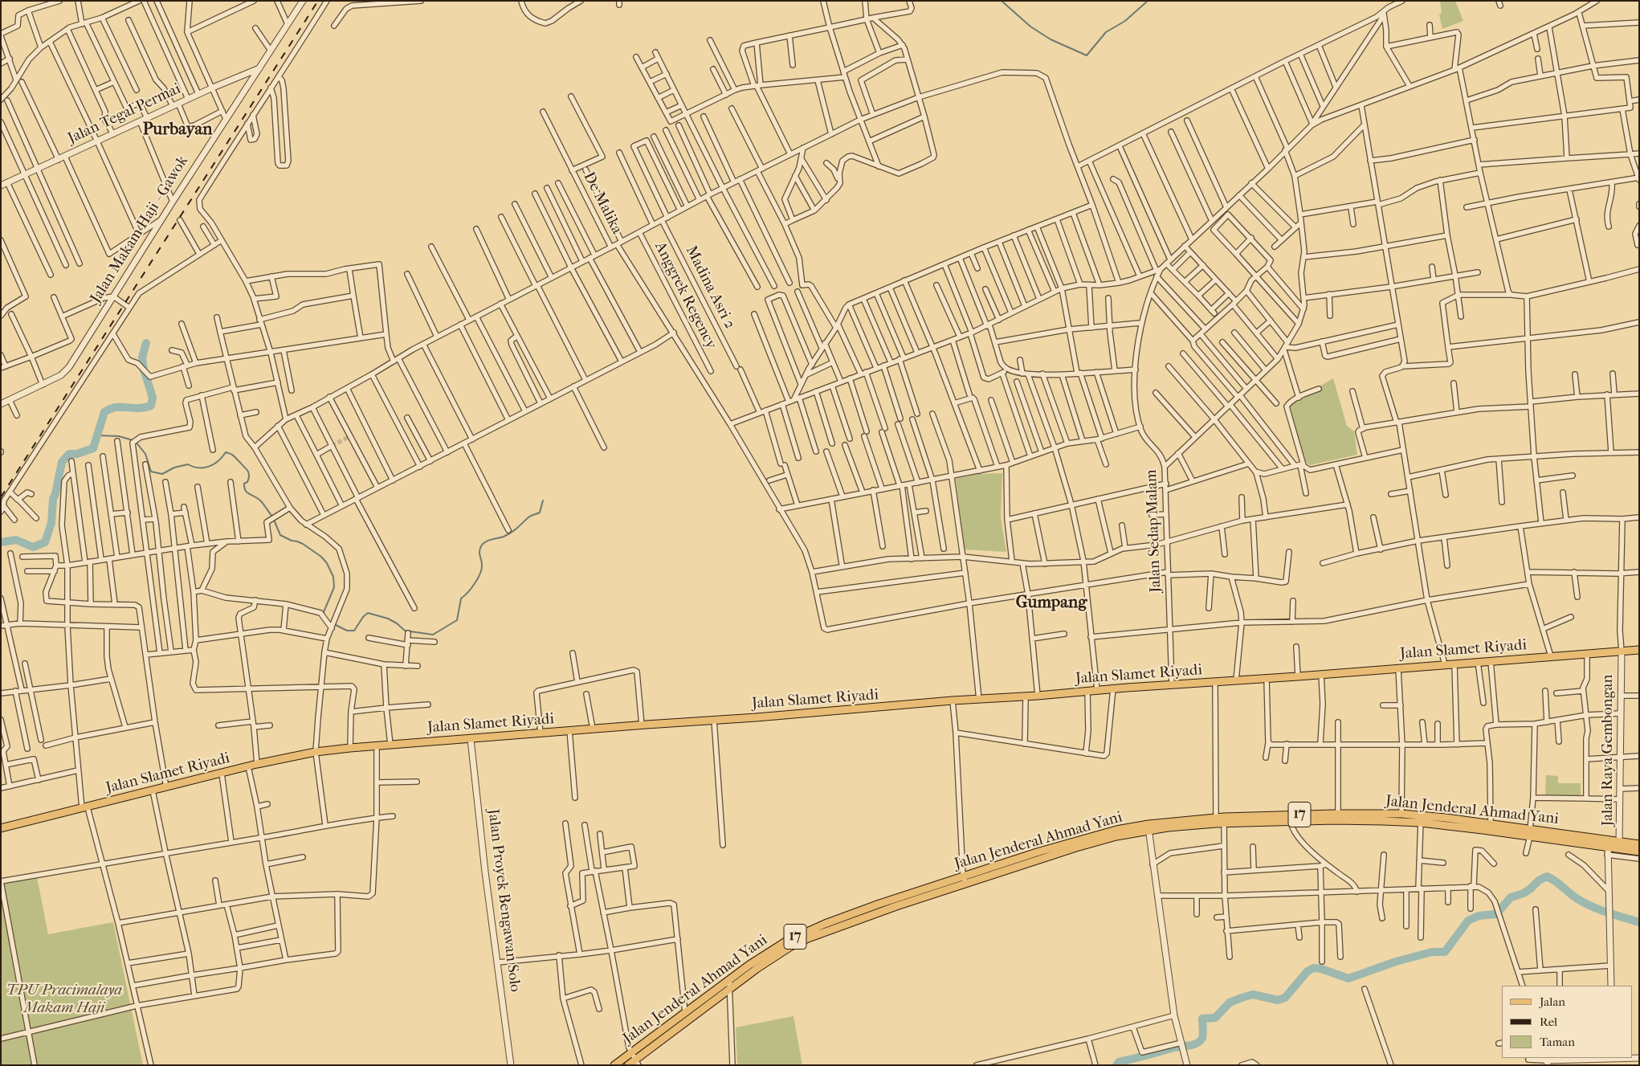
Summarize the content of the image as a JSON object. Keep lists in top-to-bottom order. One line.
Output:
{"streets":{"main road":["Jalan Slamet Riyadi","Jalan Jenderal Ahmad Yani","17"],"street":["Jalan Tegal Permai","De Malika","Jalan Makam Haji - Gawok","Madina Asri 2","Anggrek Regency","Jalan Sedap Malam","Jalan Raya Gembongan","Jalan Proyek Bengawan Solo"]},"crossings":[["Jalan Tegal Permai","Jalan Makam Haji - Gawok"],["Jalan Sedap Malam","Jalan Slamet Riyadi"],["Jalan Slamet Riyadi","Jalan Raya Gembongan"],["Jalan Slamet Riyadi","Jalan Proyek Bengawan Solo"],["Jalan Raya Gembongan","Jalan Jenderal Ahmad Yani"]],"districts":["Purbayan","Gumpang"],"parks":["TPU Pracimalaya Makam Haji"],"legend":["Jalan","Rel","Taman"]}
